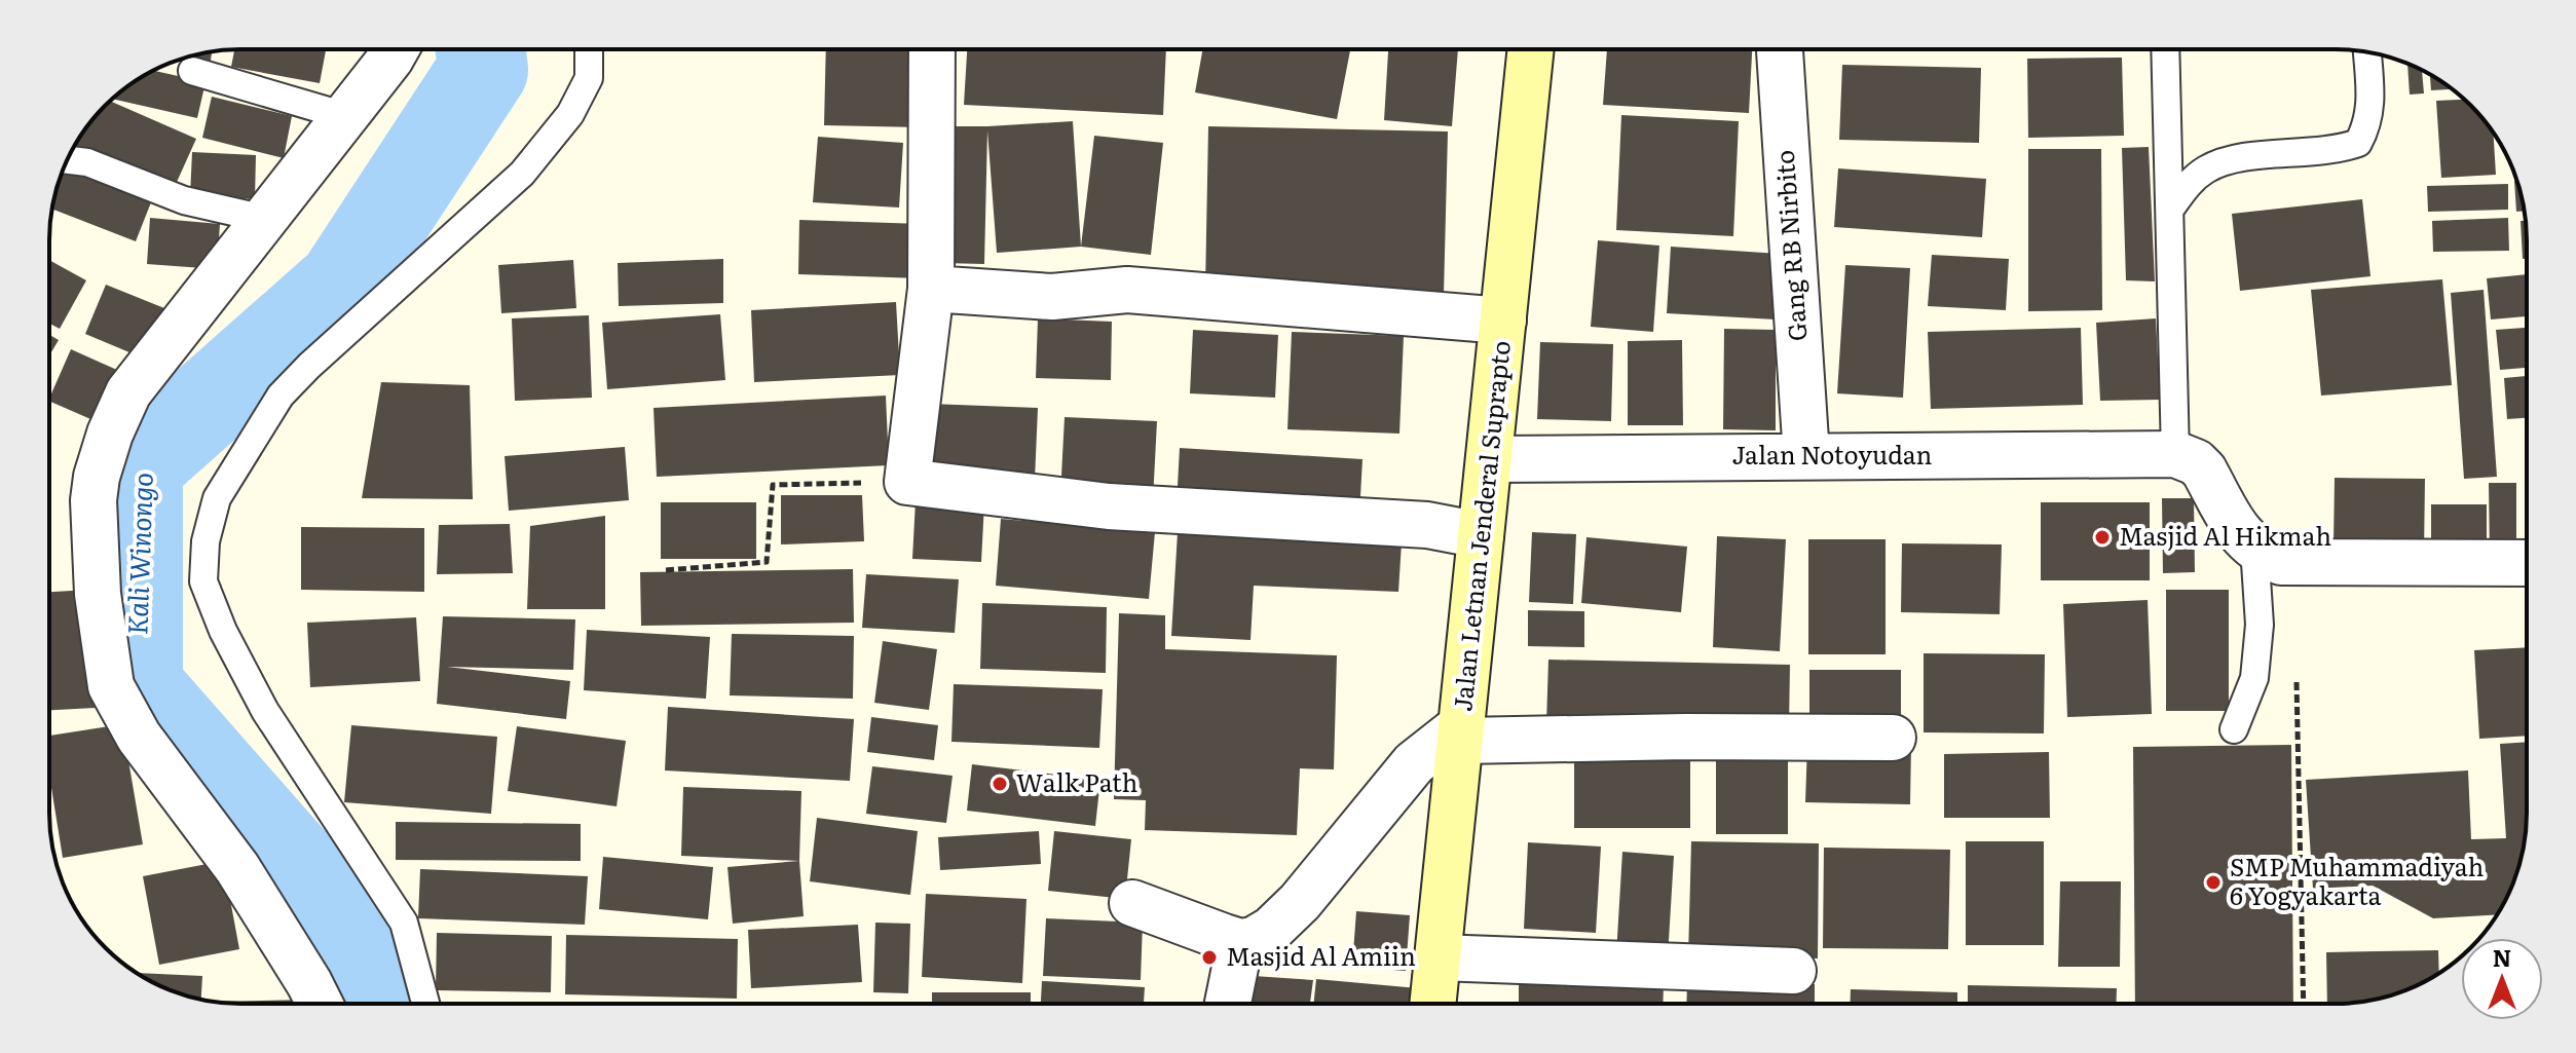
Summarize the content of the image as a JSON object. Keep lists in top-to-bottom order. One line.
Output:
{"streets":{"main road":["Jalan Letnan Jenderal Suprapto"],"street":["Gang RB Nirbito","Jalan Notoyudan"]},"crossings":[["Gang RB Nirbito","Jalan Notoyudan"],["Jalan Notoyudan","Jalan Letnan Jenderal Suprapto"]],"water":["Kali Winongo"],"places":["Masjid Al Hikmah","Walk Path","SMP Muhammadiyah 6 Yogyakarta","Masjid Al Amiin"],"north":"top"}
